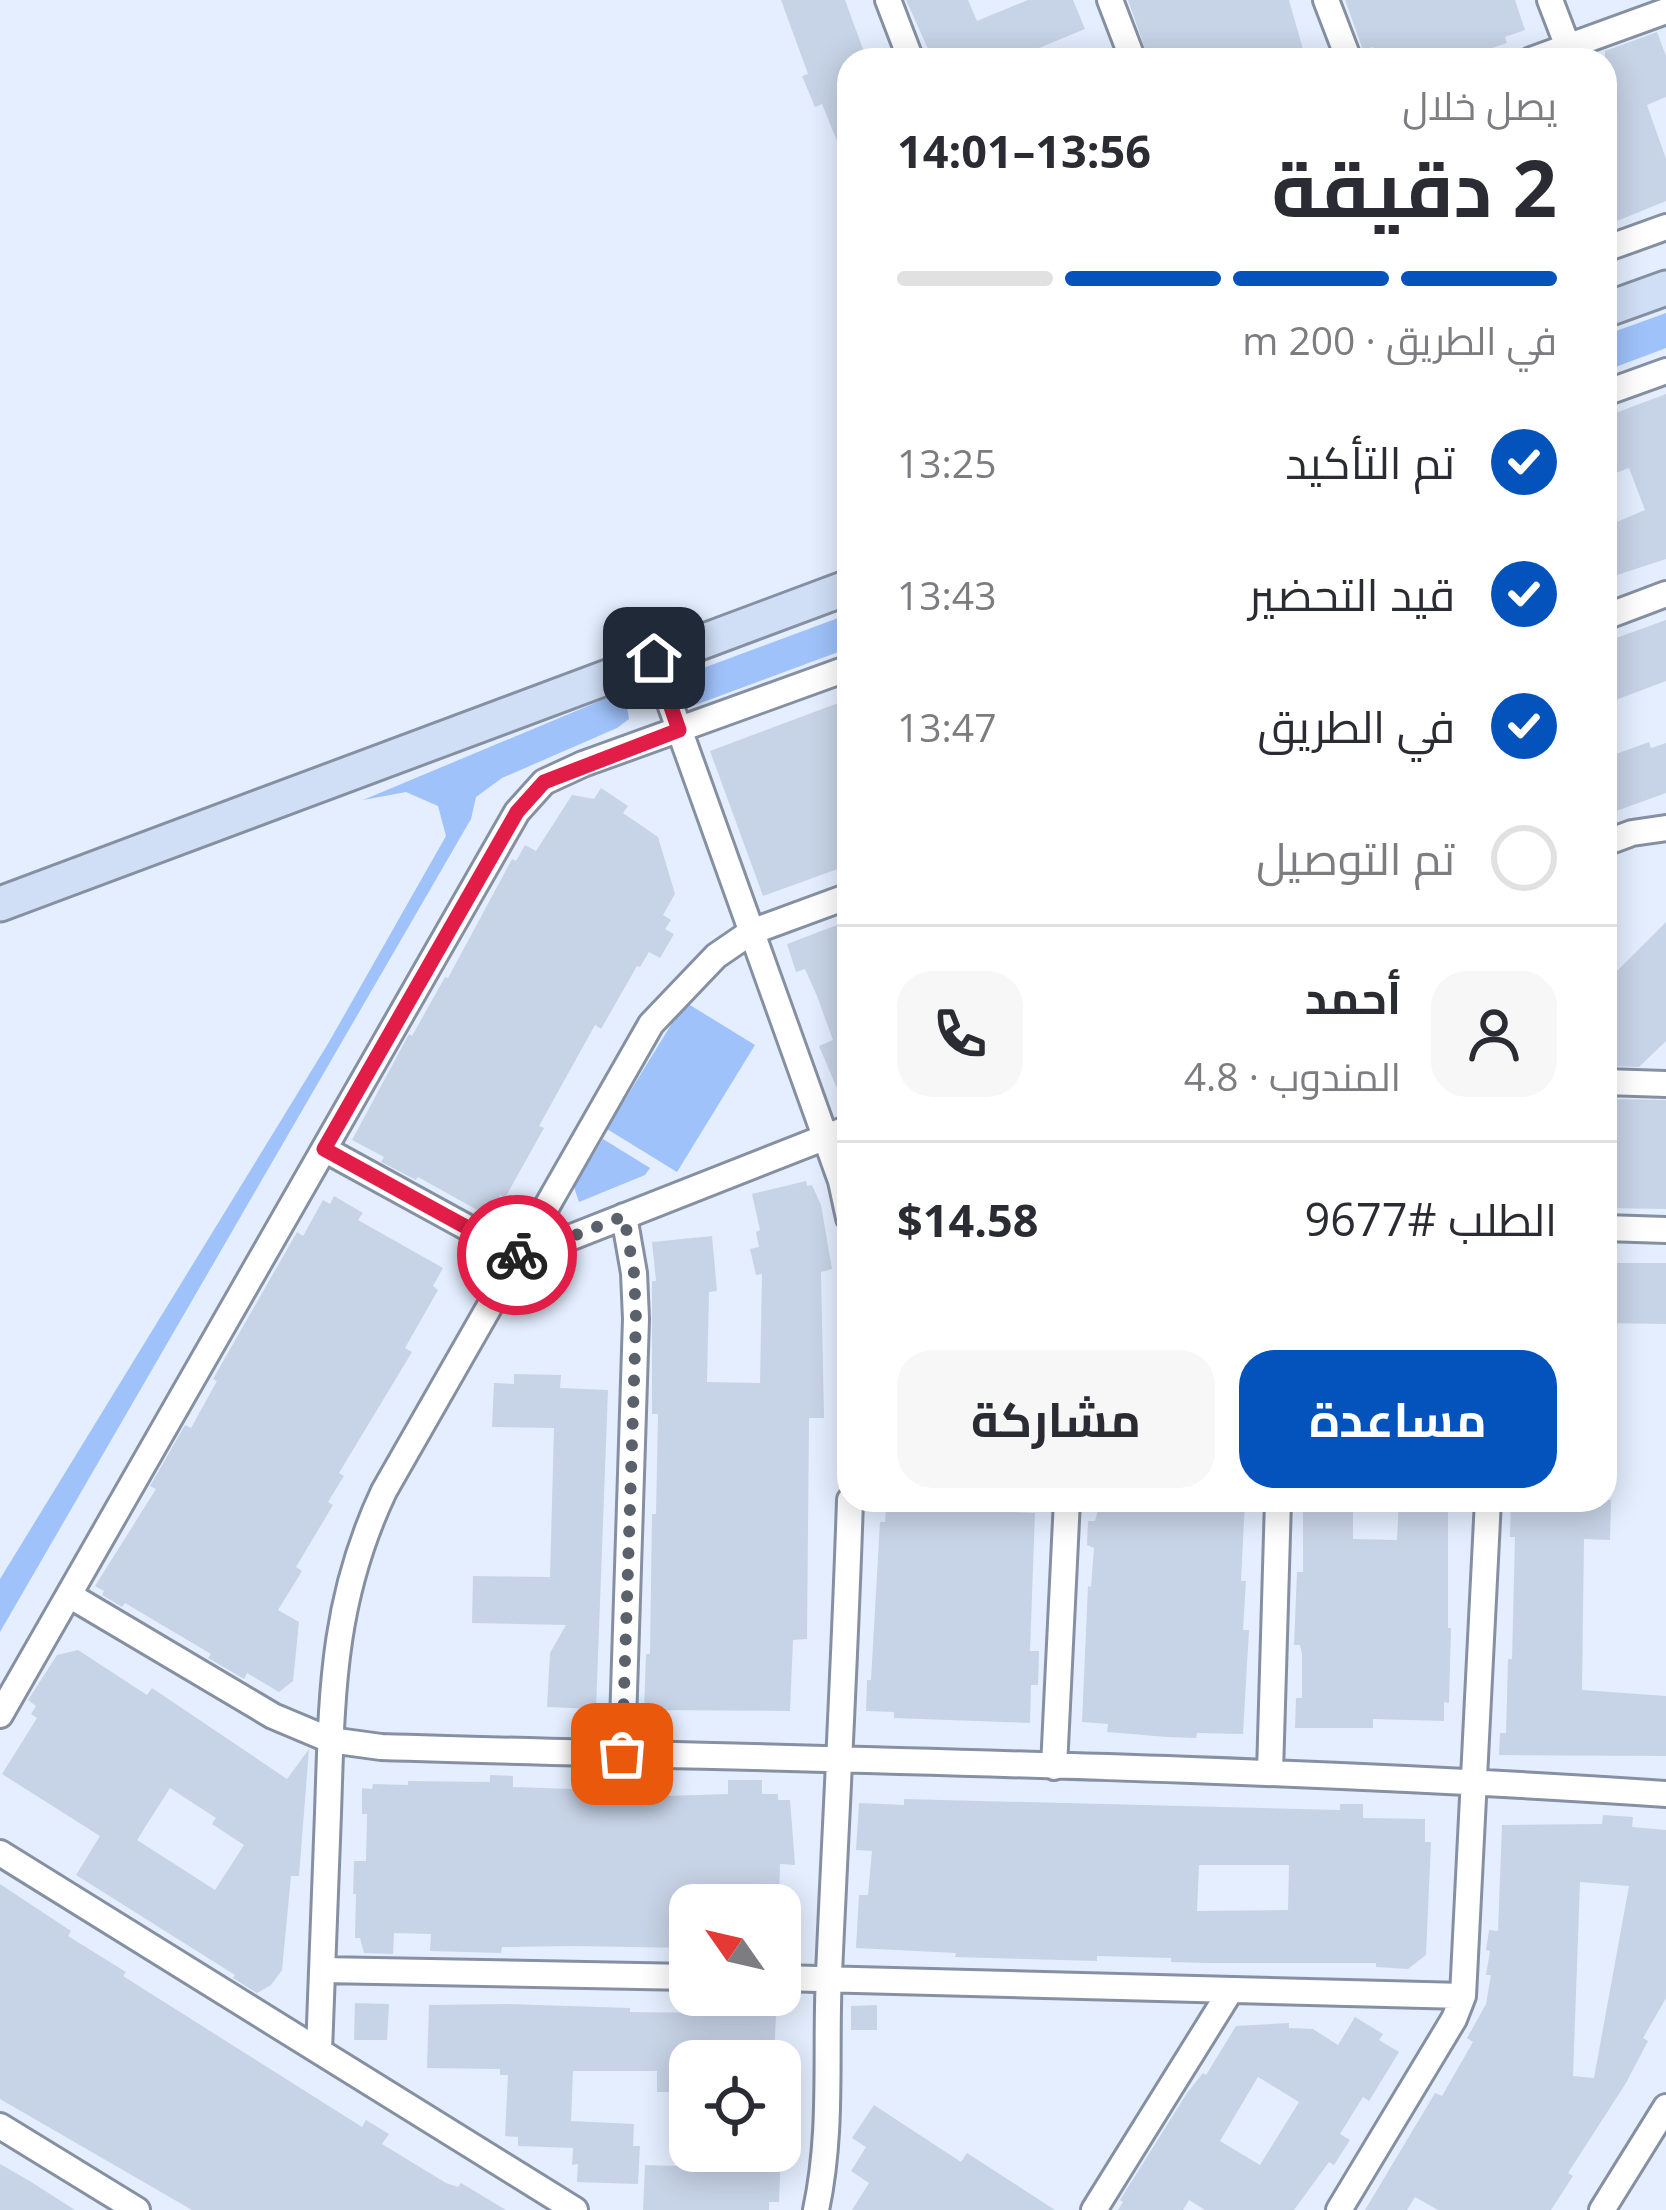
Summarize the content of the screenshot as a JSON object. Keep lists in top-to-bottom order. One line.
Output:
{"north":"top left","page":{"heading":["2 دقيقة","يصل خلال","13:56–14:01"],"panel":["أحمد","المندوب · 4.8","الطلب #9677","$14.58"],"bar":"في الطريق · 200 m","list":[["تم التأكيد","13:25"],["قيد التحضير","13:43"],["في الطريق","13:47"],"تم التوصيل"],"buttons":["مساعدة","مشاركة"]}}
